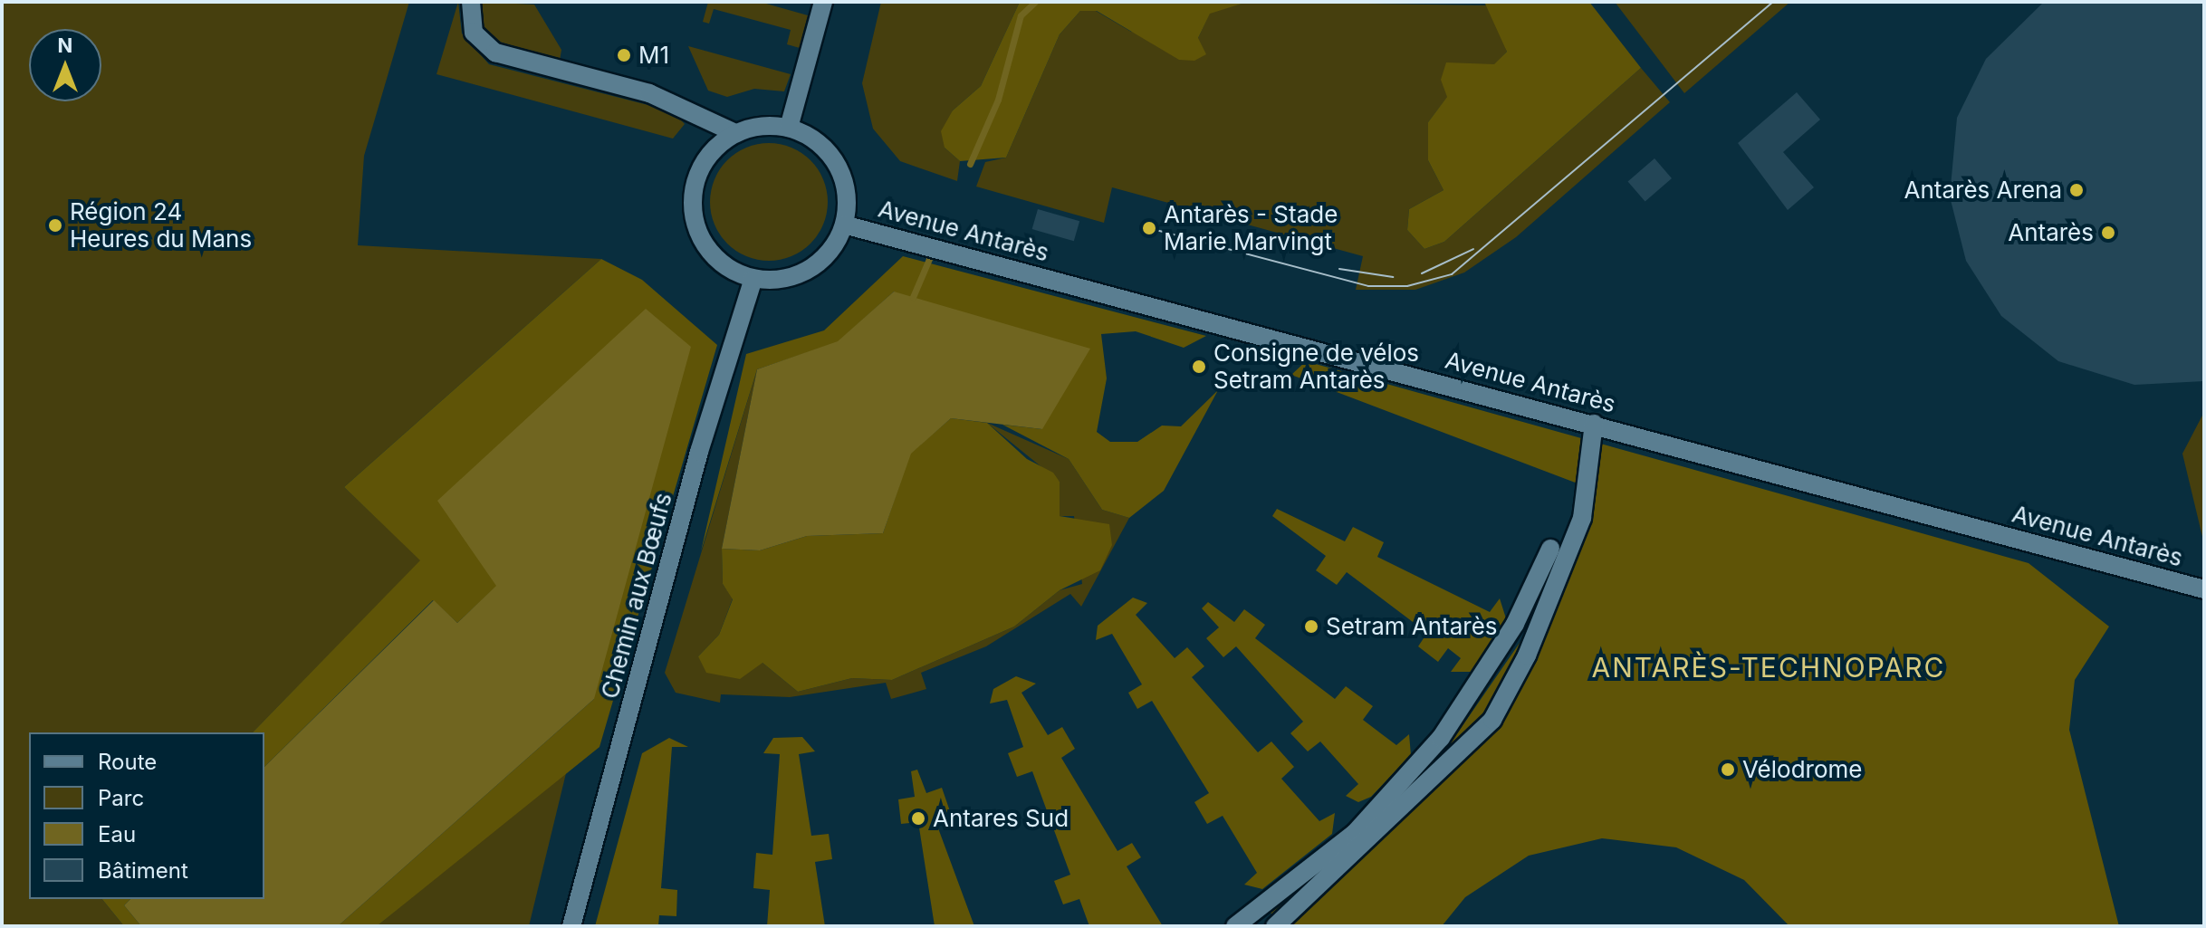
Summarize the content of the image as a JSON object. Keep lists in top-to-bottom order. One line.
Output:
{"streets":{"street":["Avenue Antarès","Chemin aux Bœufs"]},"crossings":[["Avenue Antarès","Chemin aux Bœufs"]],"districts":["ANTARÈS-TECHNOPARC"],"places":["M1","Antarès Arena","Région 24 Heures du Mans","Antarès - Stade Marie Marvingt","Antarès","Consigne de vélos Setram Antarès","Setram Antarès","Vélodrome","Antares Sud"],"legend":["Route","Parc","Eau","Bâtiment"],"north":"top"}
